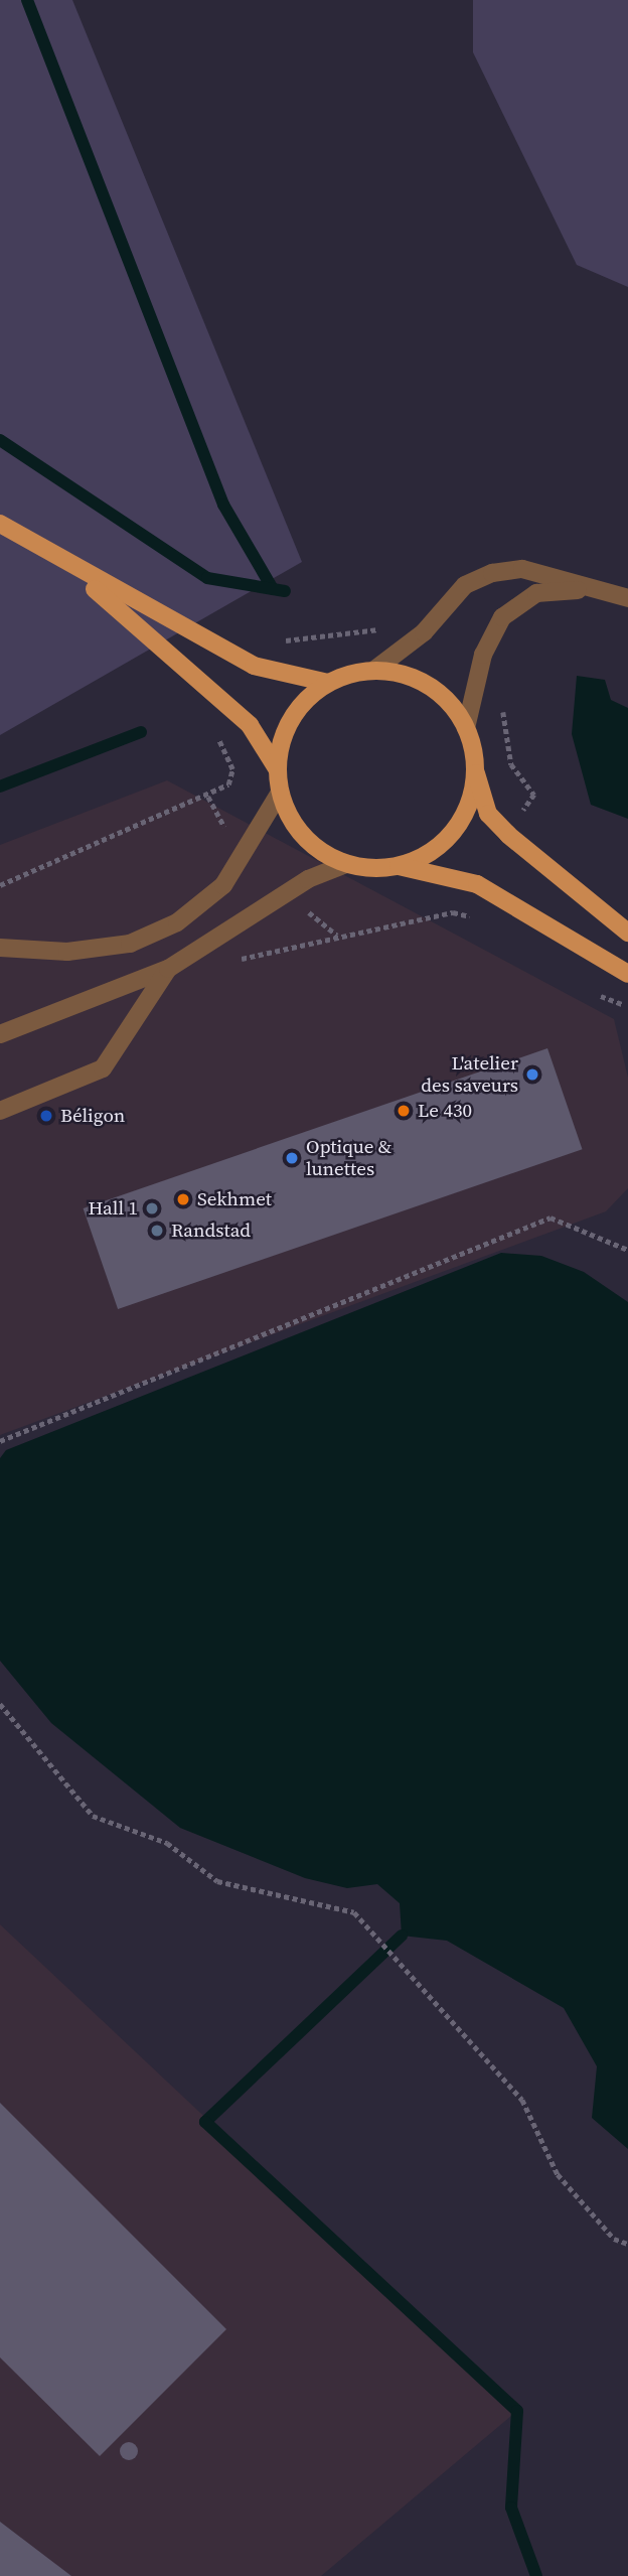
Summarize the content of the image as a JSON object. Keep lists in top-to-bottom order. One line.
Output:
{"places":["L'atelier des saveurs","Le 430","Béligon","Optique & lunettes","Sekhmet","Hall 1","Randstad"]}
